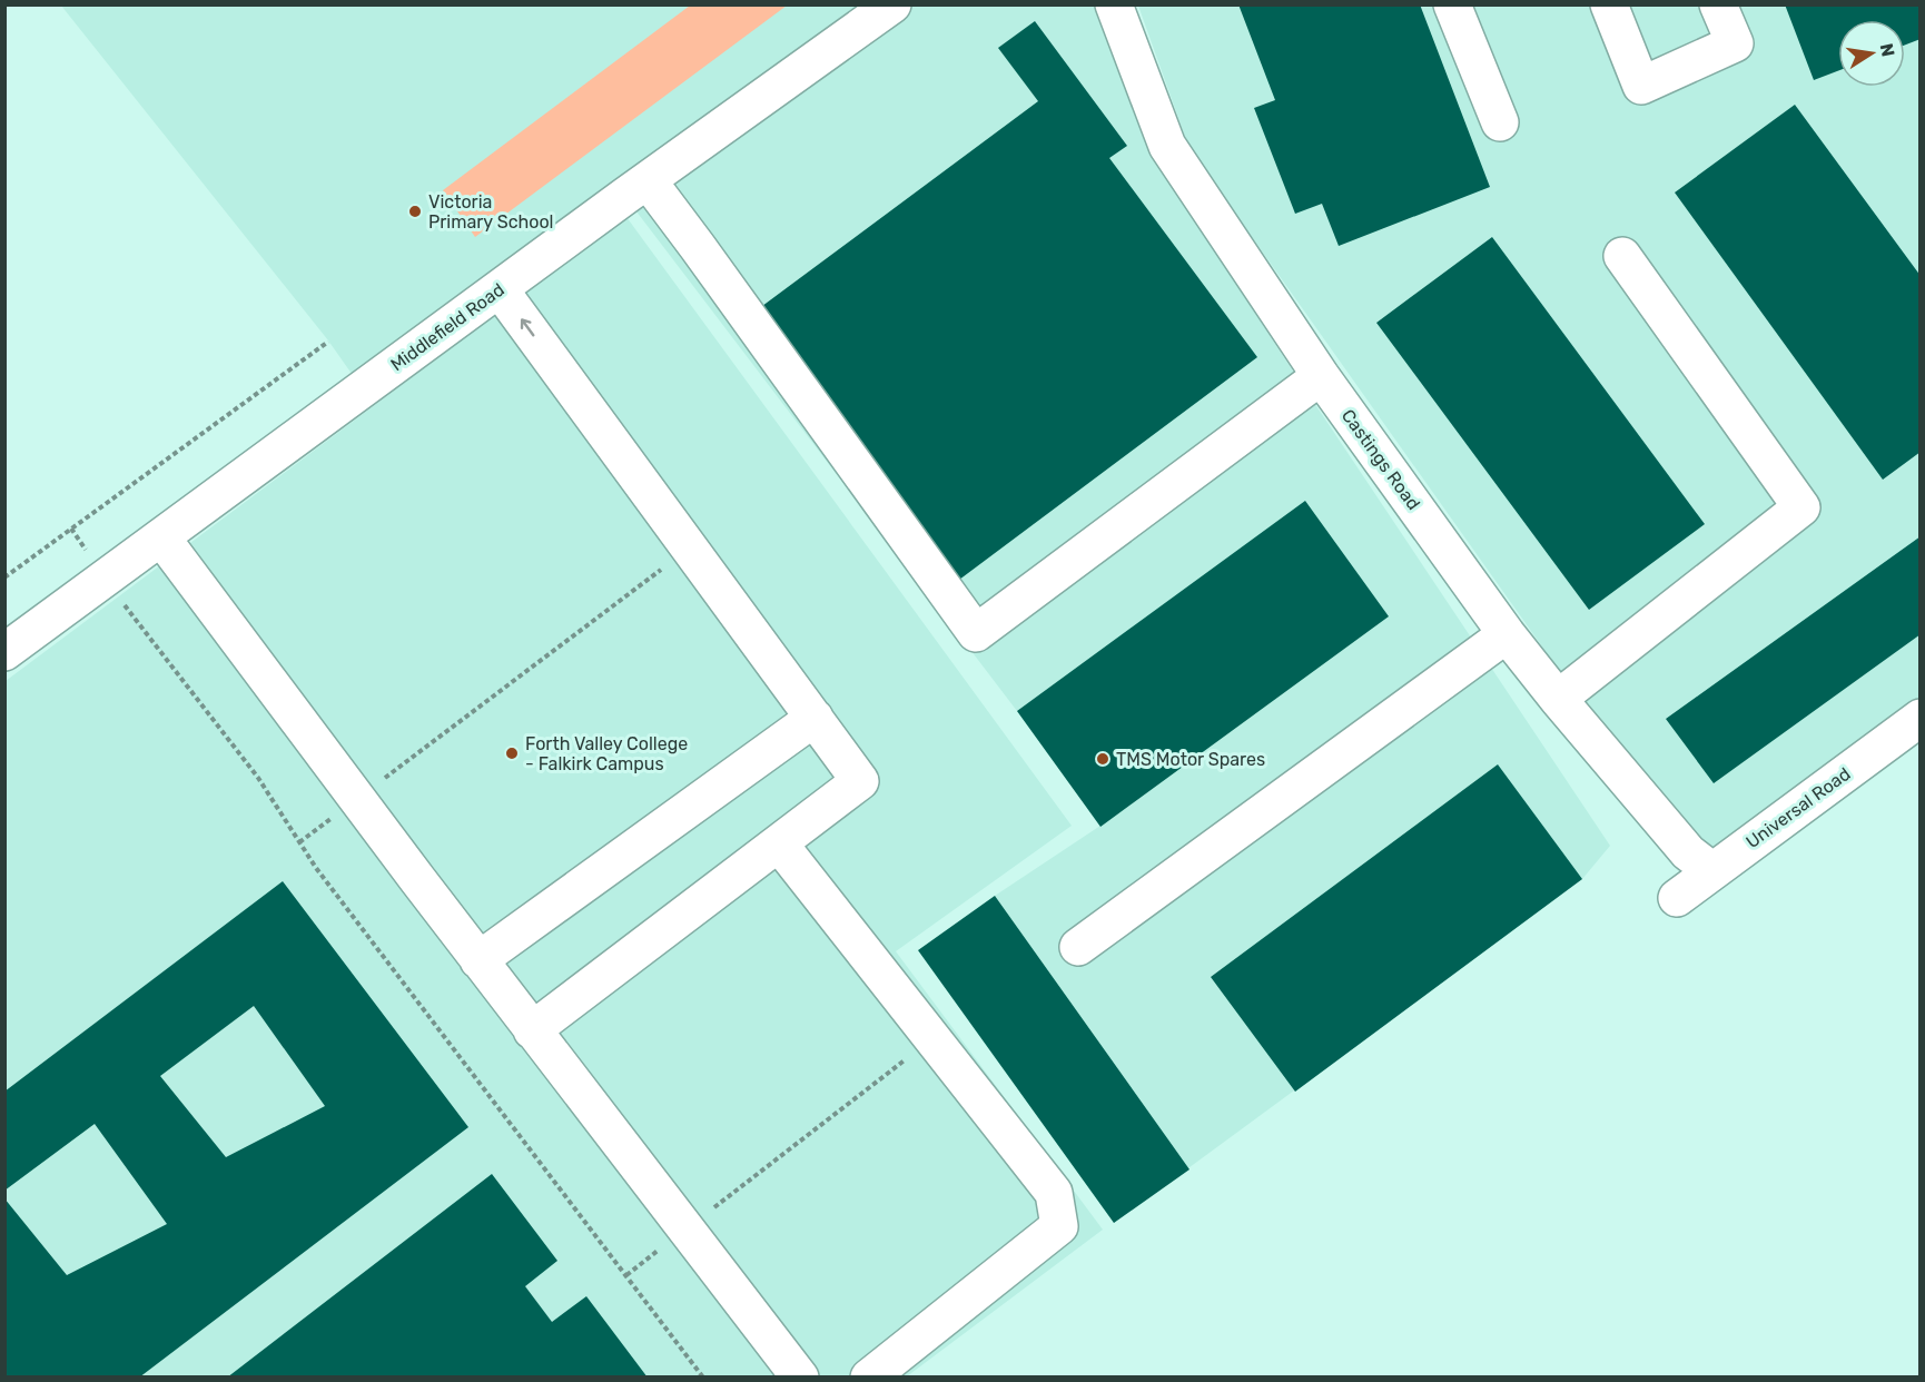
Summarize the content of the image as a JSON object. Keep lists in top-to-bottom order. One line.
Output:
{"streets":{"street":["Middlefield Road","Castings Road","Universal Road"]},"crossings":[["Castings Road","Universal Road"]],"places":["Victoria Primary School","Forth Valley College - Falkirk Campus","TMS Motor Spares"],"north":"right"}
